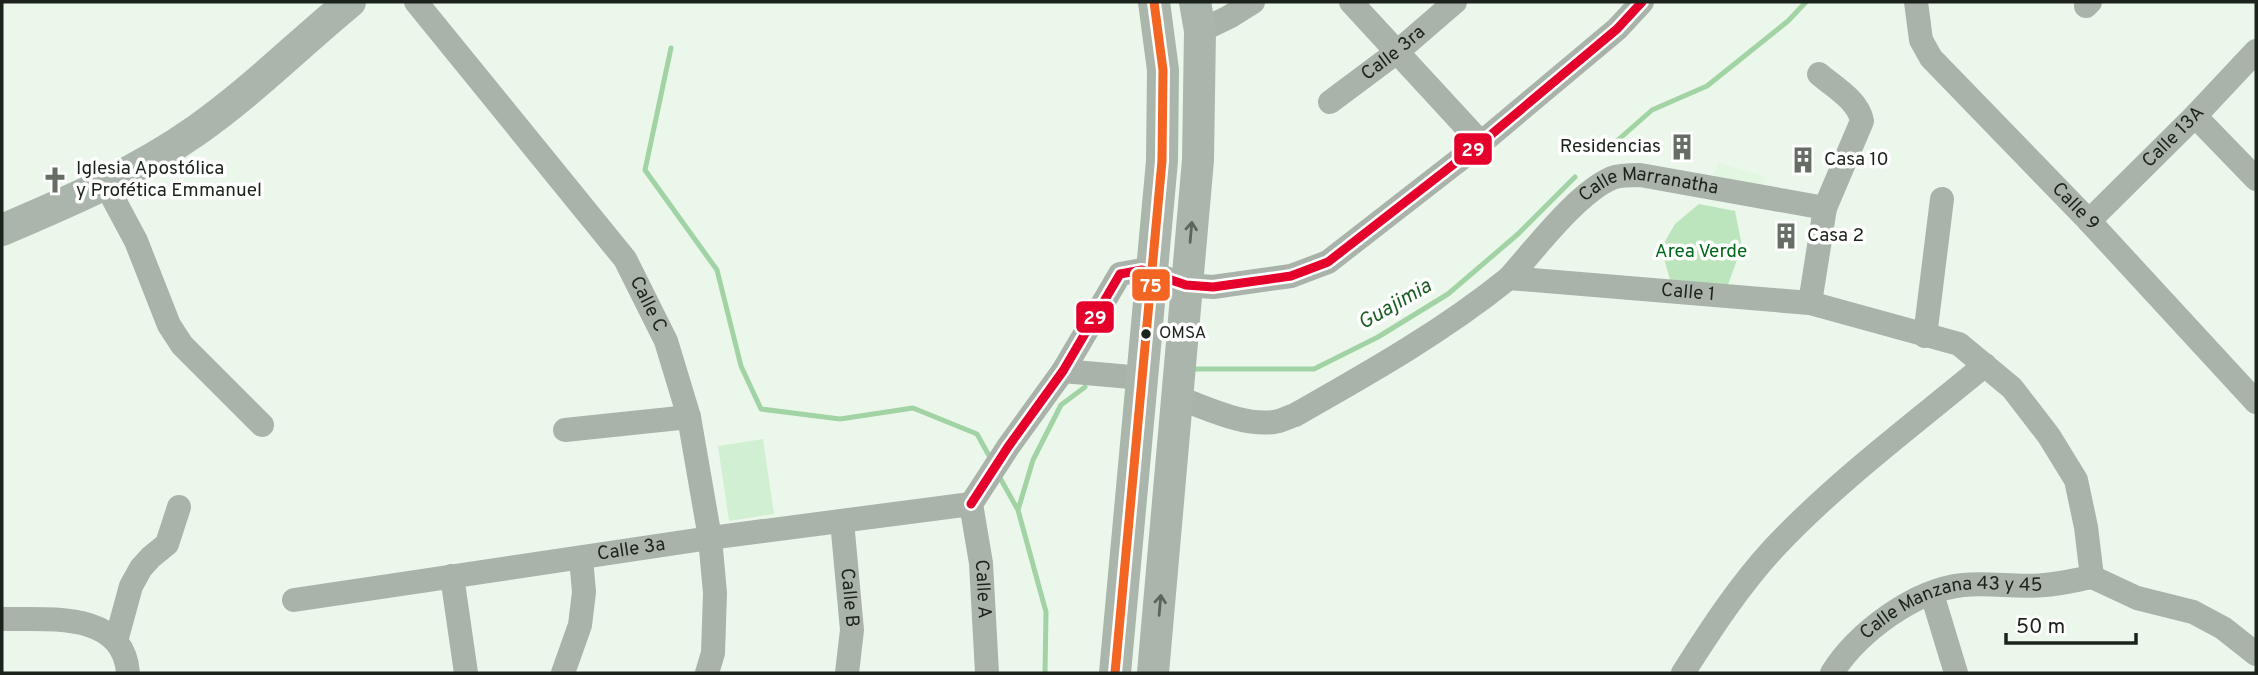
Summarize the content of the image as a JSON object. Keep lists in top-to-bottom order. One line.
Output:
{"streets":{"street":["Calle 3ra","Calle 13A","Calle Marranatha","Calle 9","Calle 1","Calle C","Calle 3a","Calle A","Calle B","Calle Manzana 43 y 45"]},"crossings":[["Calle 13A","Calle 9"],["Calle Marranatha","Calle 1"],["Calle 1","Calle Manzana 43 y 45"],["Calle C","Calle 3a"],["Calle 3a","Calle A"],["Calle 3a","Calle B"]],"water":["Guajimia"],"parks":["Area Verde"],"places":{"building":["Residencias","Casa 10","Casa 2"],"church":["Iglesia Apostólica y Profética Emmanuel"],"other":["OMSA"]},"lines":["transit line 29","transit line 75"],"scale_bar":"50 m"}
